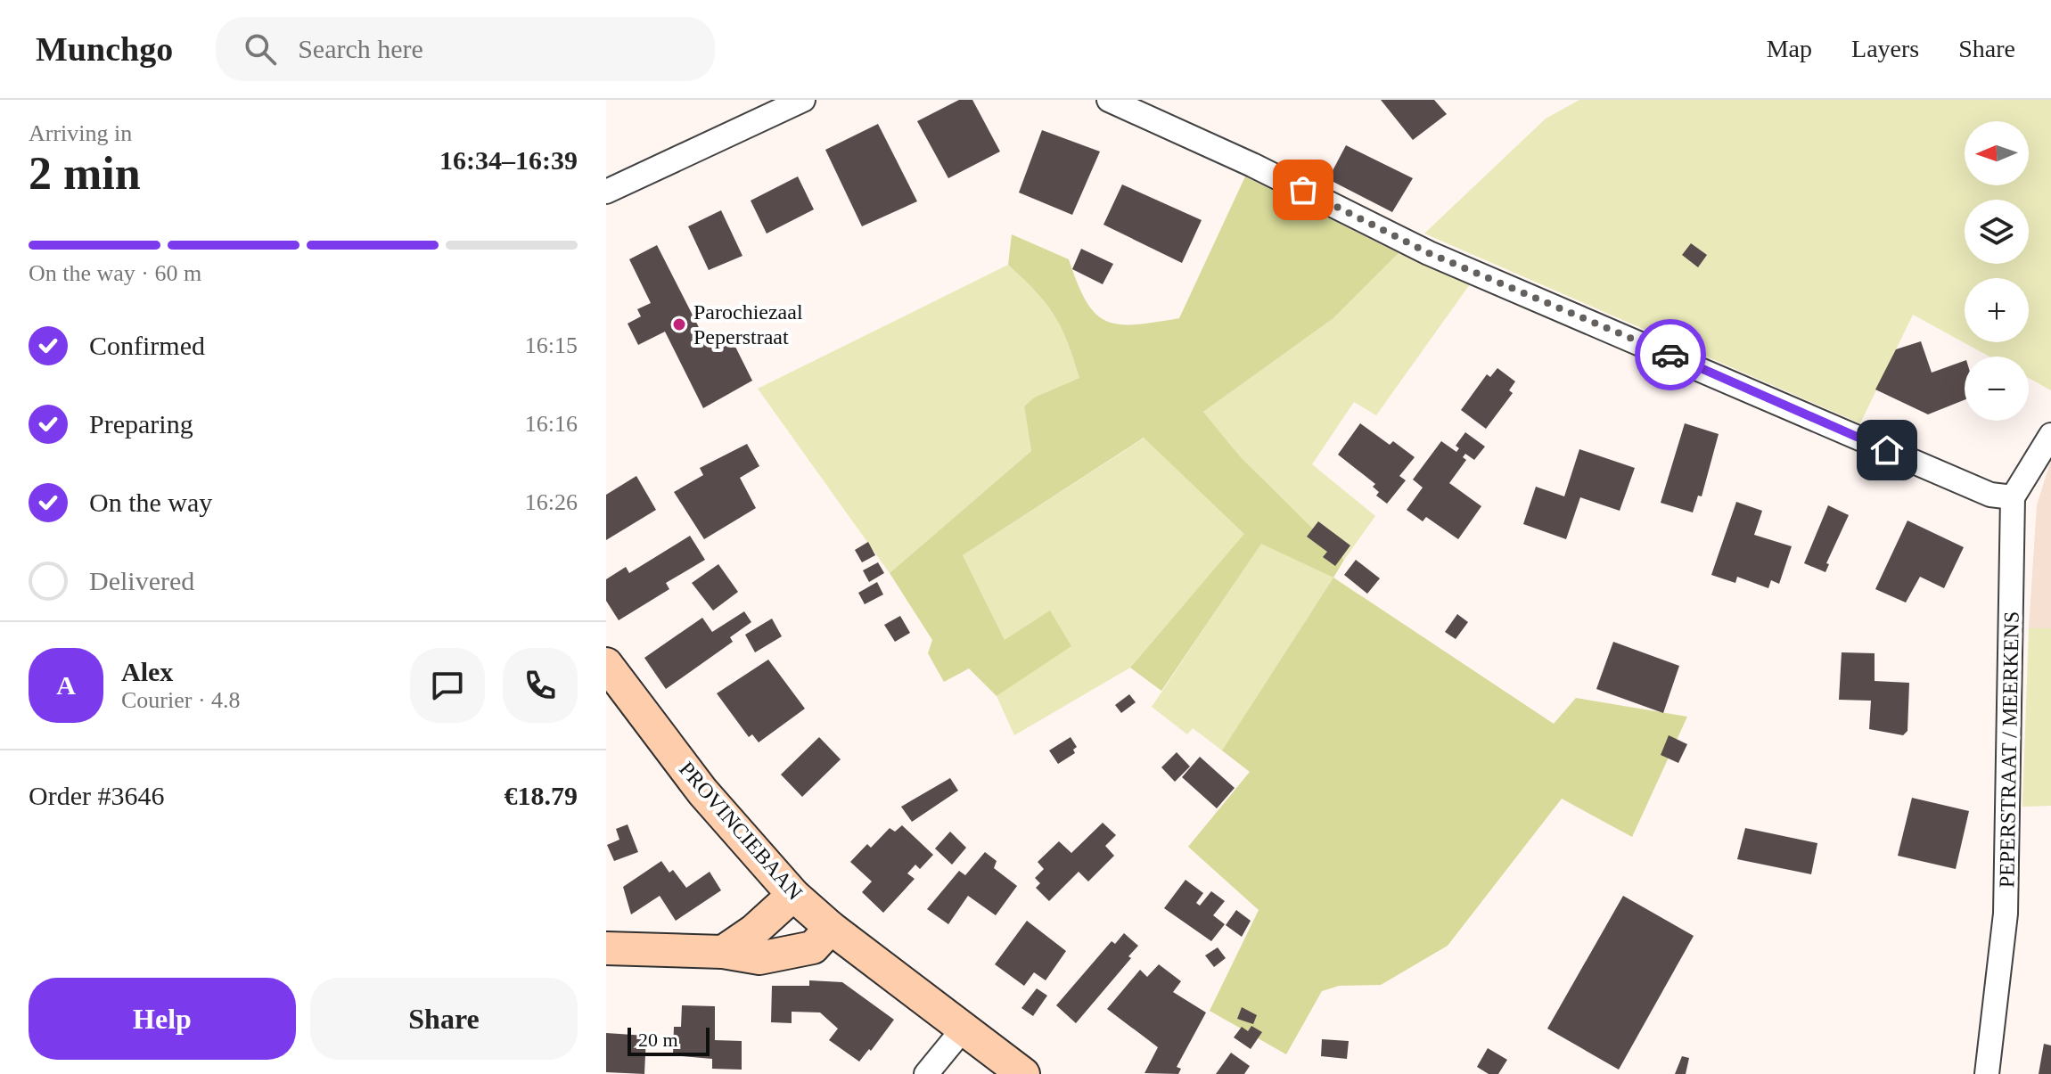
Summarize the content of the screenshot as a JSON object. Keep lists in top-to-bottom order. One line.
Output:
{"streets":{"main road":["PROVINCIEBAAN"],"street":["PEPERSTRAAT / MEERKENS"]},"places":["Parochiezaal Peperstraat"],"scale_bar":"20 m","north":"left","page":{"header":"Munchgo","search":"Search here","nav":["Map","Layers","Share"],"heading":["2 min","Arriving in","16:34–16:39"],"panel":["Alex","Courier · 4.8","Order #3646","€18.79"],"map_buttons":["+","−"],"bar":"On the way · 60 m","list":[["Confirmed","16:15"],["Preparing","16:16"],["On the way","16:26"],"Delivered"],"round":"A","buttons":["Help","Share"],"scale":"20 m"}}
